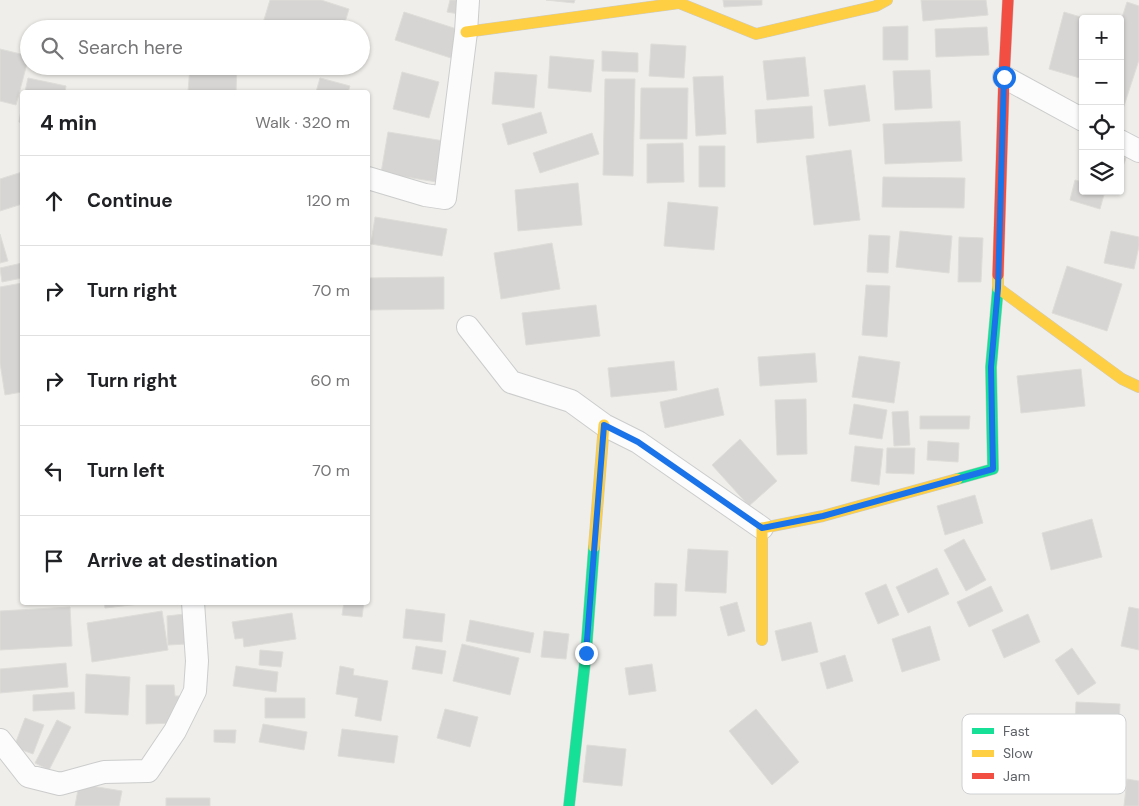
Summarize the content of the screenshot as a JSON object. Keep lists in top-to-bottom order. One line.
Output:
{"legend":["Fast","Slow","Jam"],"page":{"map_buttons":["+","−"],"search":"Search here","heading":["4 min","Walk · 320 m"],"list":[["Continue","120 m"],["Turn right","70 m"],["Turn right","60 m"],["Turn left","70 m"],"Arrive at destination"]}}
